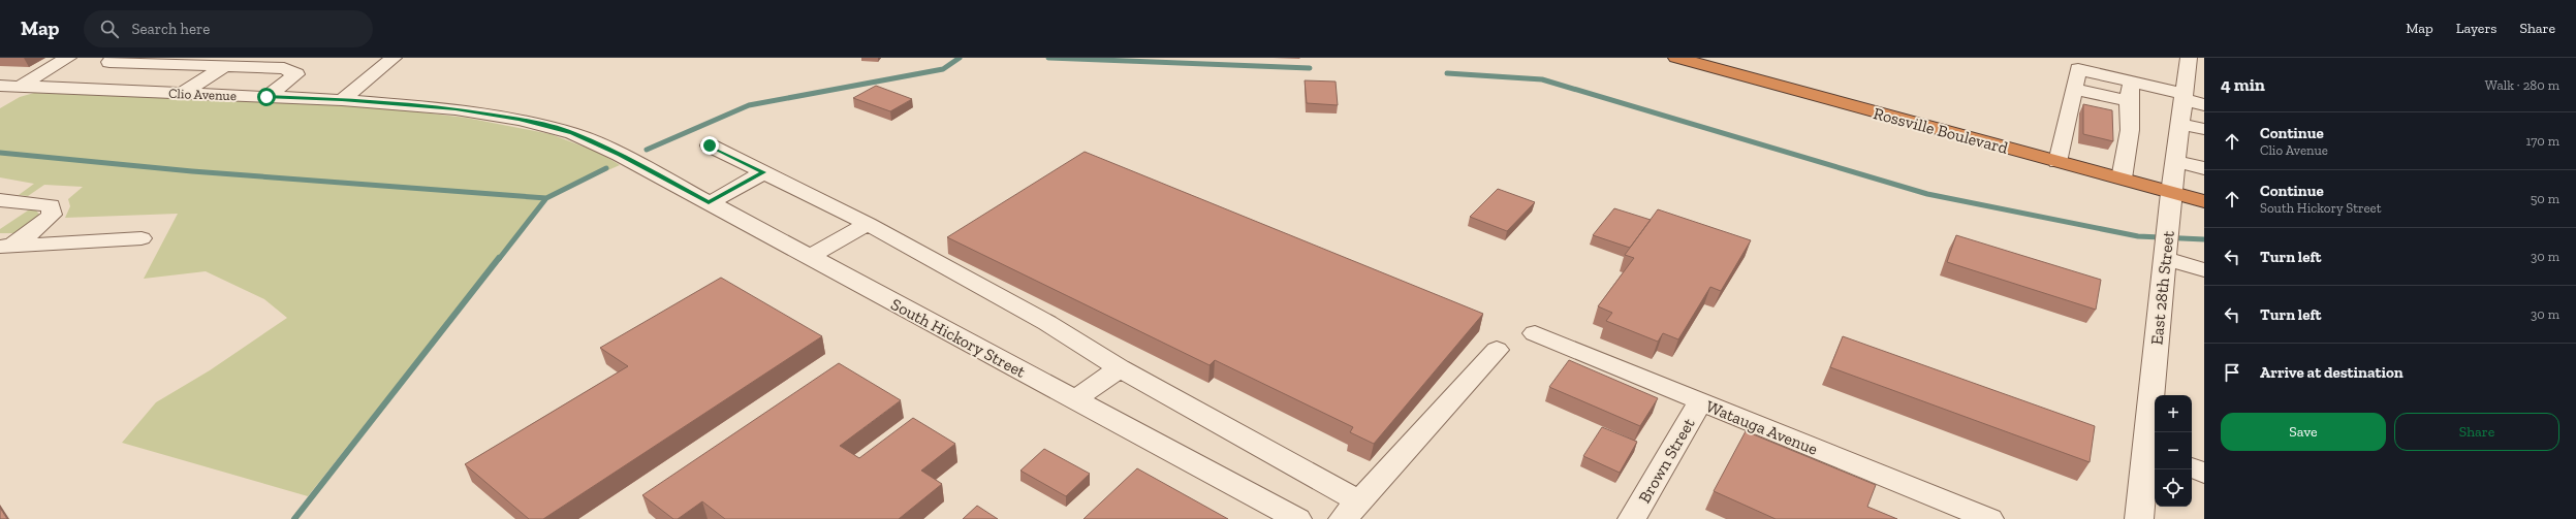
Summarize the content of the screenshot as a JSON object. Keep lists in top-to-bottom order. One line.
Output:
{"streets":{"highway":["Rossville Boulevard"],"street":["Clio Avenue","East 28th Street","South Hickory Street","Watauga Avenue","Brown Street"]},"crossings":[["Clio Avenue","South Hickory Street"],["Rossville Boulevard","East 28th Street"],["Watauga Avenue","Brown Street"]],"page":{"header":"Map","search":"Search here","nav":["Map","Layers","Share"],"heading":["4 min","Walk · 280 m"],"list":[["Continue","Clio Avenue","170 m"],["Continue","South Hickory Street","50 m"],["Turn left","30 m"],["Turn left","30 m"],"Arrive at destination"],"map_buttons":["+","−"],"buttons":["Save","Share"]}}
